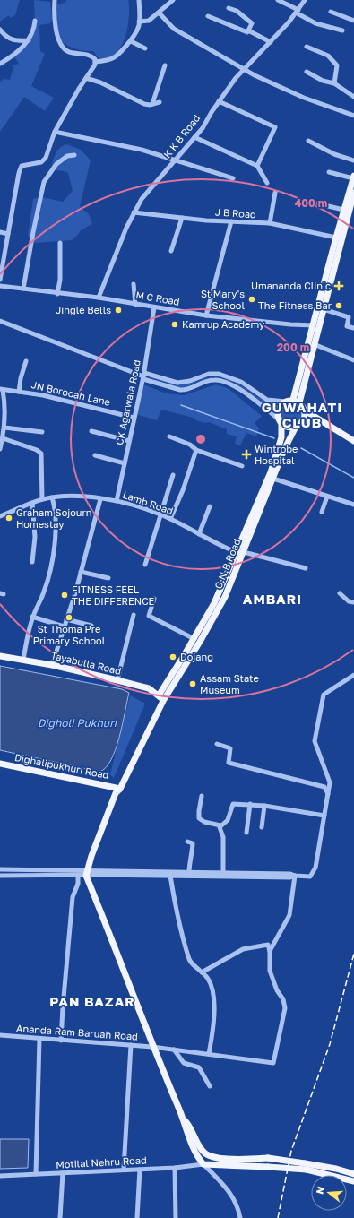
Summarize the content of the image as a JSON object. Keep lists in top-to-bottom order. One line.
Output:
{"streets":{"main road":["G.N.B Road","Tayabulla Road","Dighalipukhuri Road"],"street":["K K B Road","J B Road","M C Road","JN Borooah Lane","CK Agarwala Road","Lamb Road","Ananda Ram Baruah Road","Motilal Nehru Road"]},"crossings":[["K K B Road","J B Road"],["K K B Road","M C Road"],["M C Road","CK Agarwala Road"],["JN Borooah Lane","CK Agarwala Road"],["CK Agarwala Road","Lamb Road"],["Lamb Road","G.N.B Road"],["G.N.B Road","Tayabulla Road"]],"districts":["GUWAHATI CLUB","AMBARI","PAN BAZAR"],"water":["Digholi Pukhuri"],"places":{"health":["Umananda Clinic","Wintrobe Hospital"],"other":["St Mary's School","The Fitness Bar","Jingle Bells","Kamrup Academy","Graham Sojourn Homestay","FITNESS FEEL THE DIFFERENCE","St Thoma Pre Primary School","Dojang","Assam State Museum"]},"north":"left","rings":["400 m","200 m"]}
